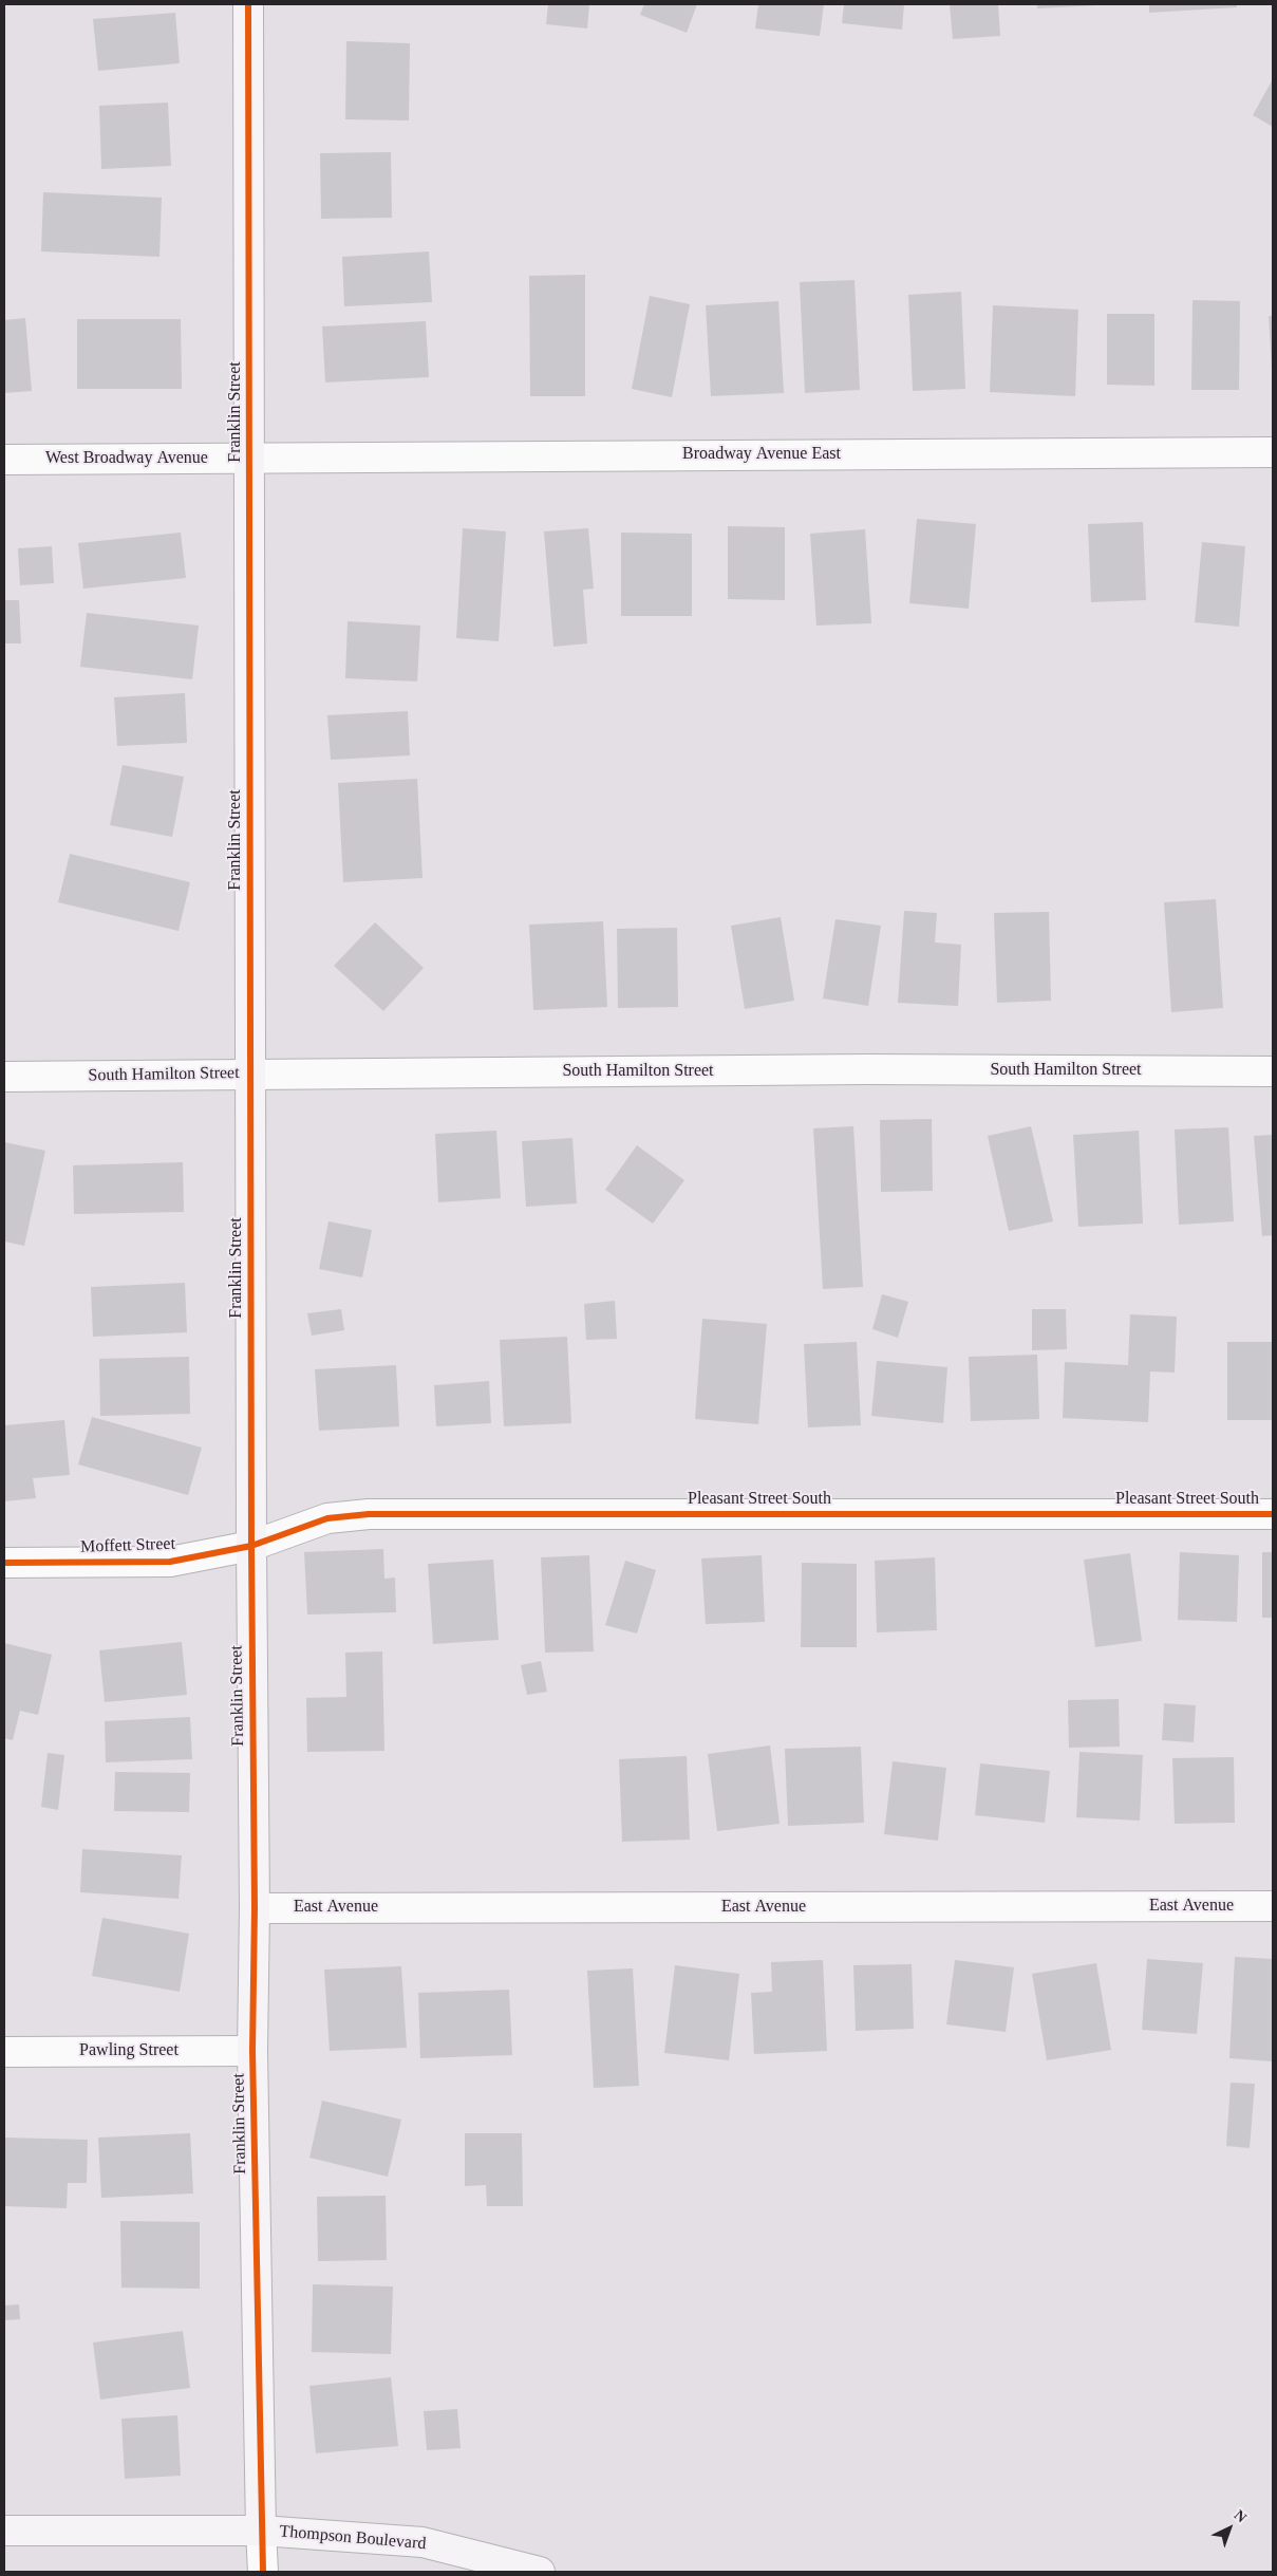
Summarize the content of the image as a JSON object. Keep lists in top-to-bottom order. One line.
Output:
{"streets":{"street":["Franklin Street","Broadway Avenue East","West Broadway Avenue","South Hamilton Street","Pleasant Street South","Moffett Street","East Avenue","Pawling Street","Thompson Boulevard"]},"crossings":[["Franklin Street","Broadway Avenue East"],["Franklin Street","West Broadway Avenue"],["Franklin Street","South Hamilton Street"],["Franklin Street","Pleasant Street South"],["Franklin Street","Moffett Street"],["Franklin Street","East Avenue"],["Franklin Street","Pawling Street"],["Franklin Street","Thompson Boulevard"],["Broadway Avenue East","West Broadway Avenue"],["Pleasant Street South","Moffett Street"]],"north":"top right"}
